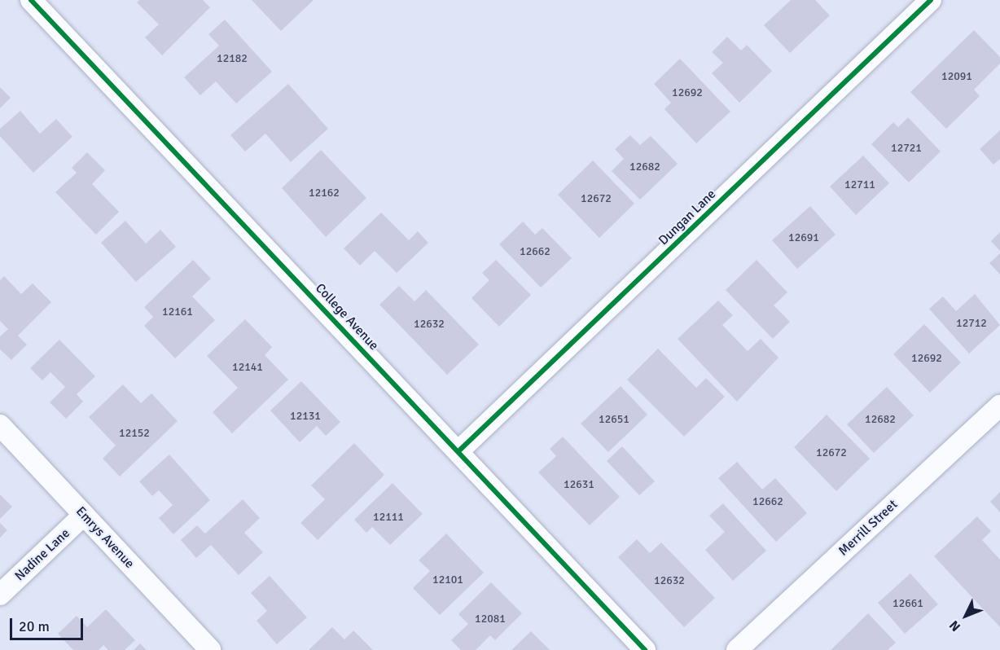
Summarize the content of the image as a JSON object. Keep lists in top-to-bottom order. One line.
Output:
{"streets":{"street":["Dungan Lane","College Avenue","Merrill Street","Emrys Avenue","Nadine Lane"]},"crossings":[["Dungan Lane","College Avenue"],["Emrys Avenue","Nadine Lane"]],"house_numbers":["12182","12091","12692","12721","12682","12711","12162","12672","12691","12662","12161","12712","12632","12692","12141","12131","12651","12682","12152","12672","12631","12662","12111","12101","12632","12661","12081"],"scale_bar":"20 m","north":"bottom left"}
